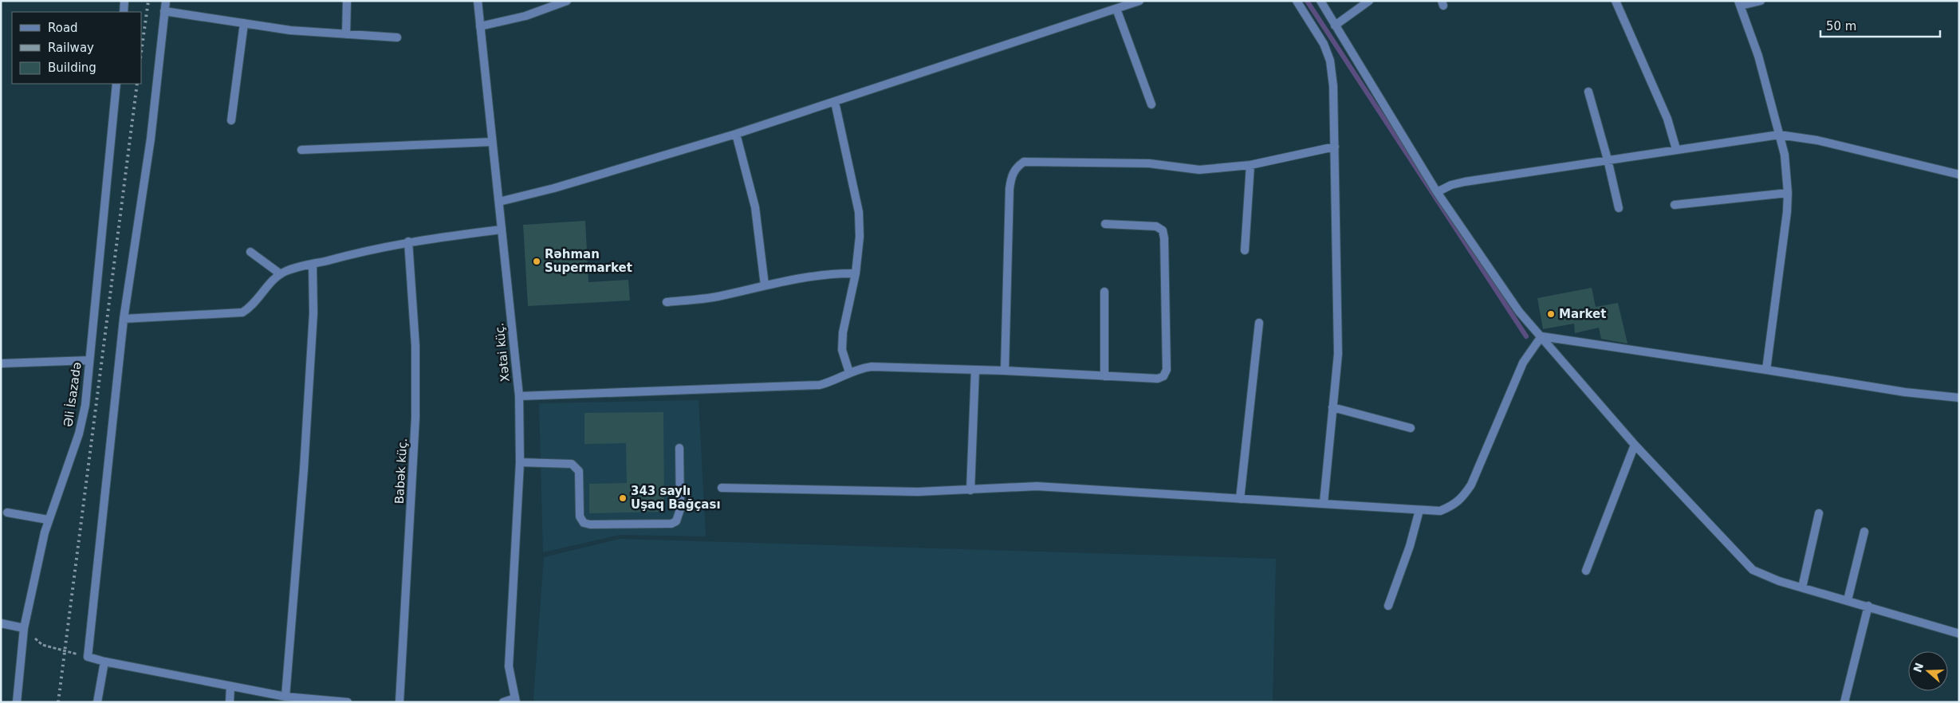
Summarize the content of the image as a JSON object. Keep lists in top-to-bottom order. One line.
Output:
{"streets":{"street":["Xətai küç.","Əli İsazadə","Babək küç."]},"places":["Rəhman Supermarket","Market","343 saylı Uşaq Bağçası"],"legend":["Road","Railway","Building"],"scale_bar":"50 m","north":"left"}
